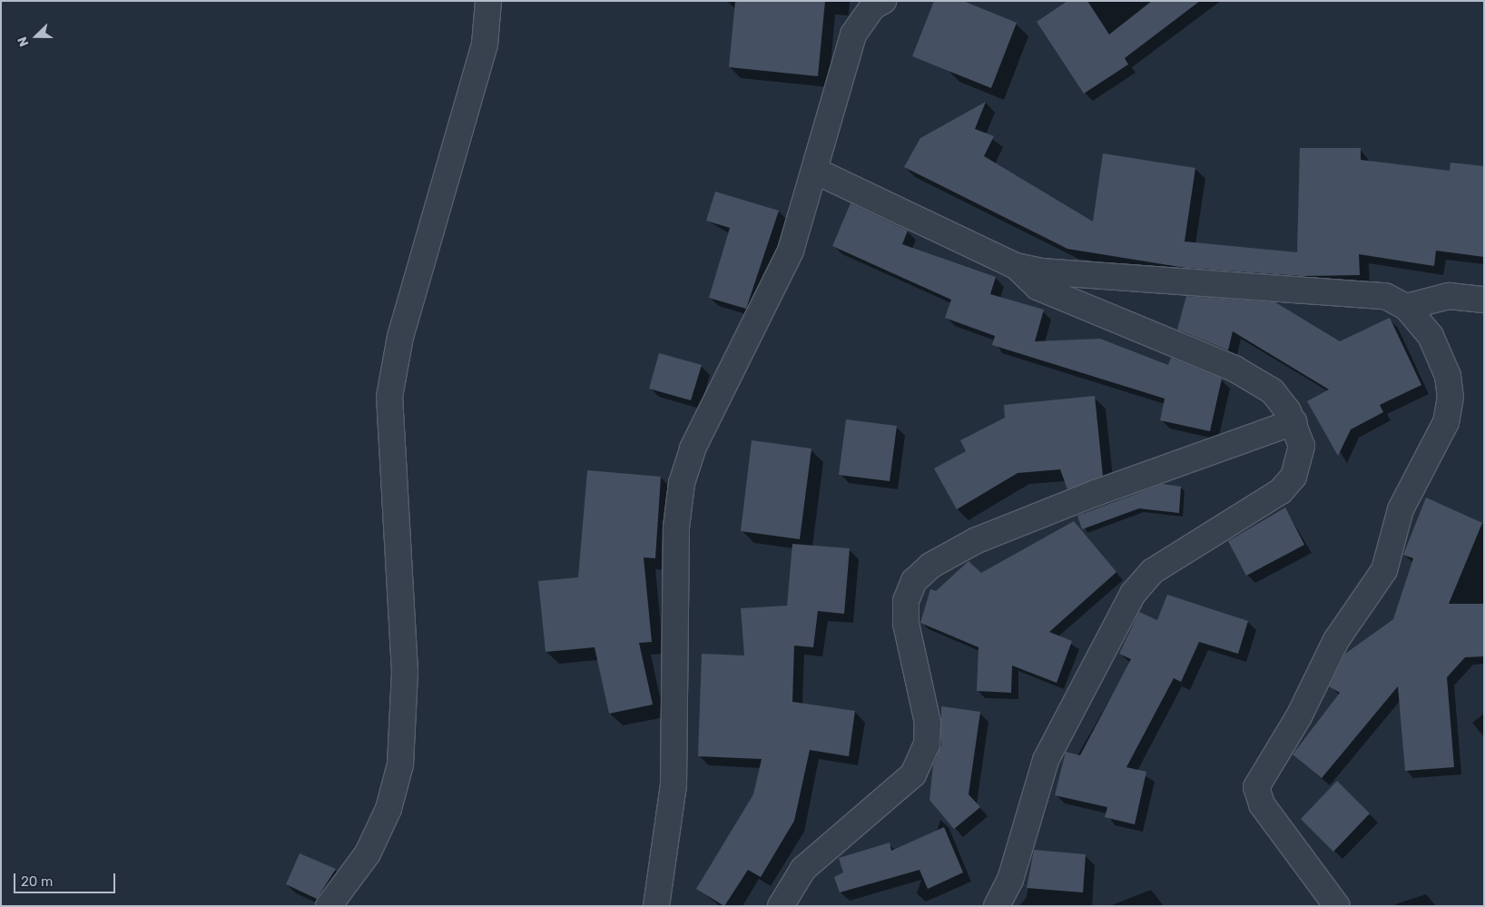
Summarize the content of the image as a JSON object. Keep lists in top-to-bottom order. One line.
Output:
{"scale_bar":"20 m","north":"left"}
